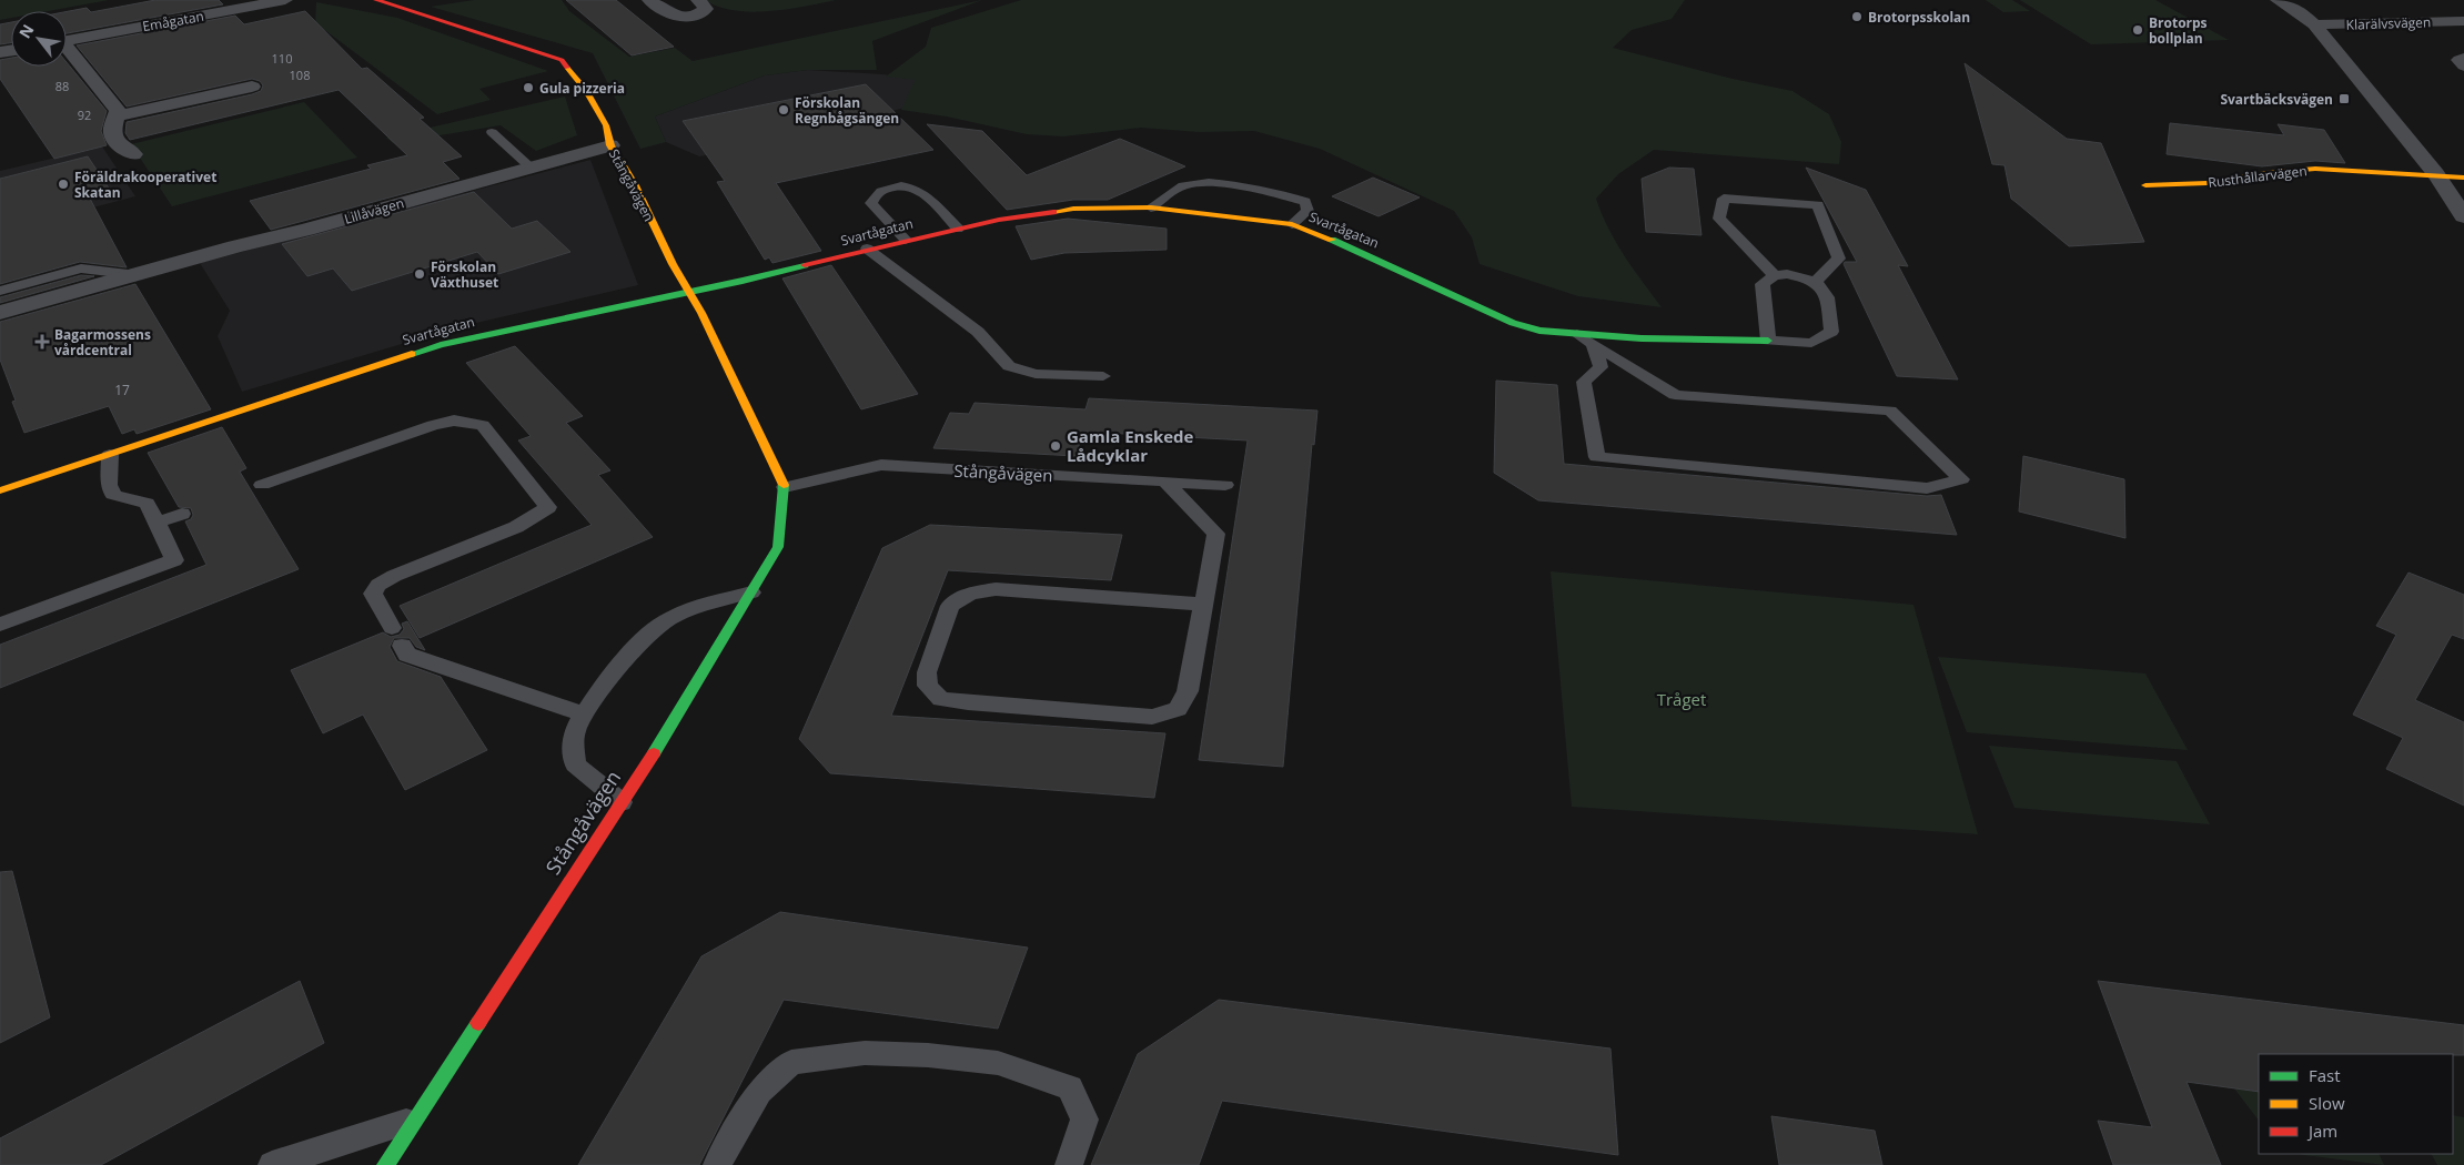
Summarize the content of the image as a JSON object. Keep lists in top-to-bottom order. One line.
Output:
{"streets":{"street":["Emågatan","Klarälvsvägen","Rusthållarvägen","Stångåvägen","Lillåvägen","Svartågatan"]},"crossings":[["Stångåvägen","Lillåvägen"],["Stångåvägen","Svartågatan"]],"parks":["Tråget"],"places":{"other":["Brotorpsskolan","Brotorps bollplan","Gula pizzeria","Förskolan Regnbågsängen","Föräldrakooperativet Skatan","Förskolan Växthuset","Gamla Enskede Lådcyklar"],"transit":["Svartbäcksvägen"],"health":["Bagarmossens vårdcentral"]},"house_numbers":["110","108","88","92","17"],"legend":["Fast","Slow","Jam"],"north":"top left"}
